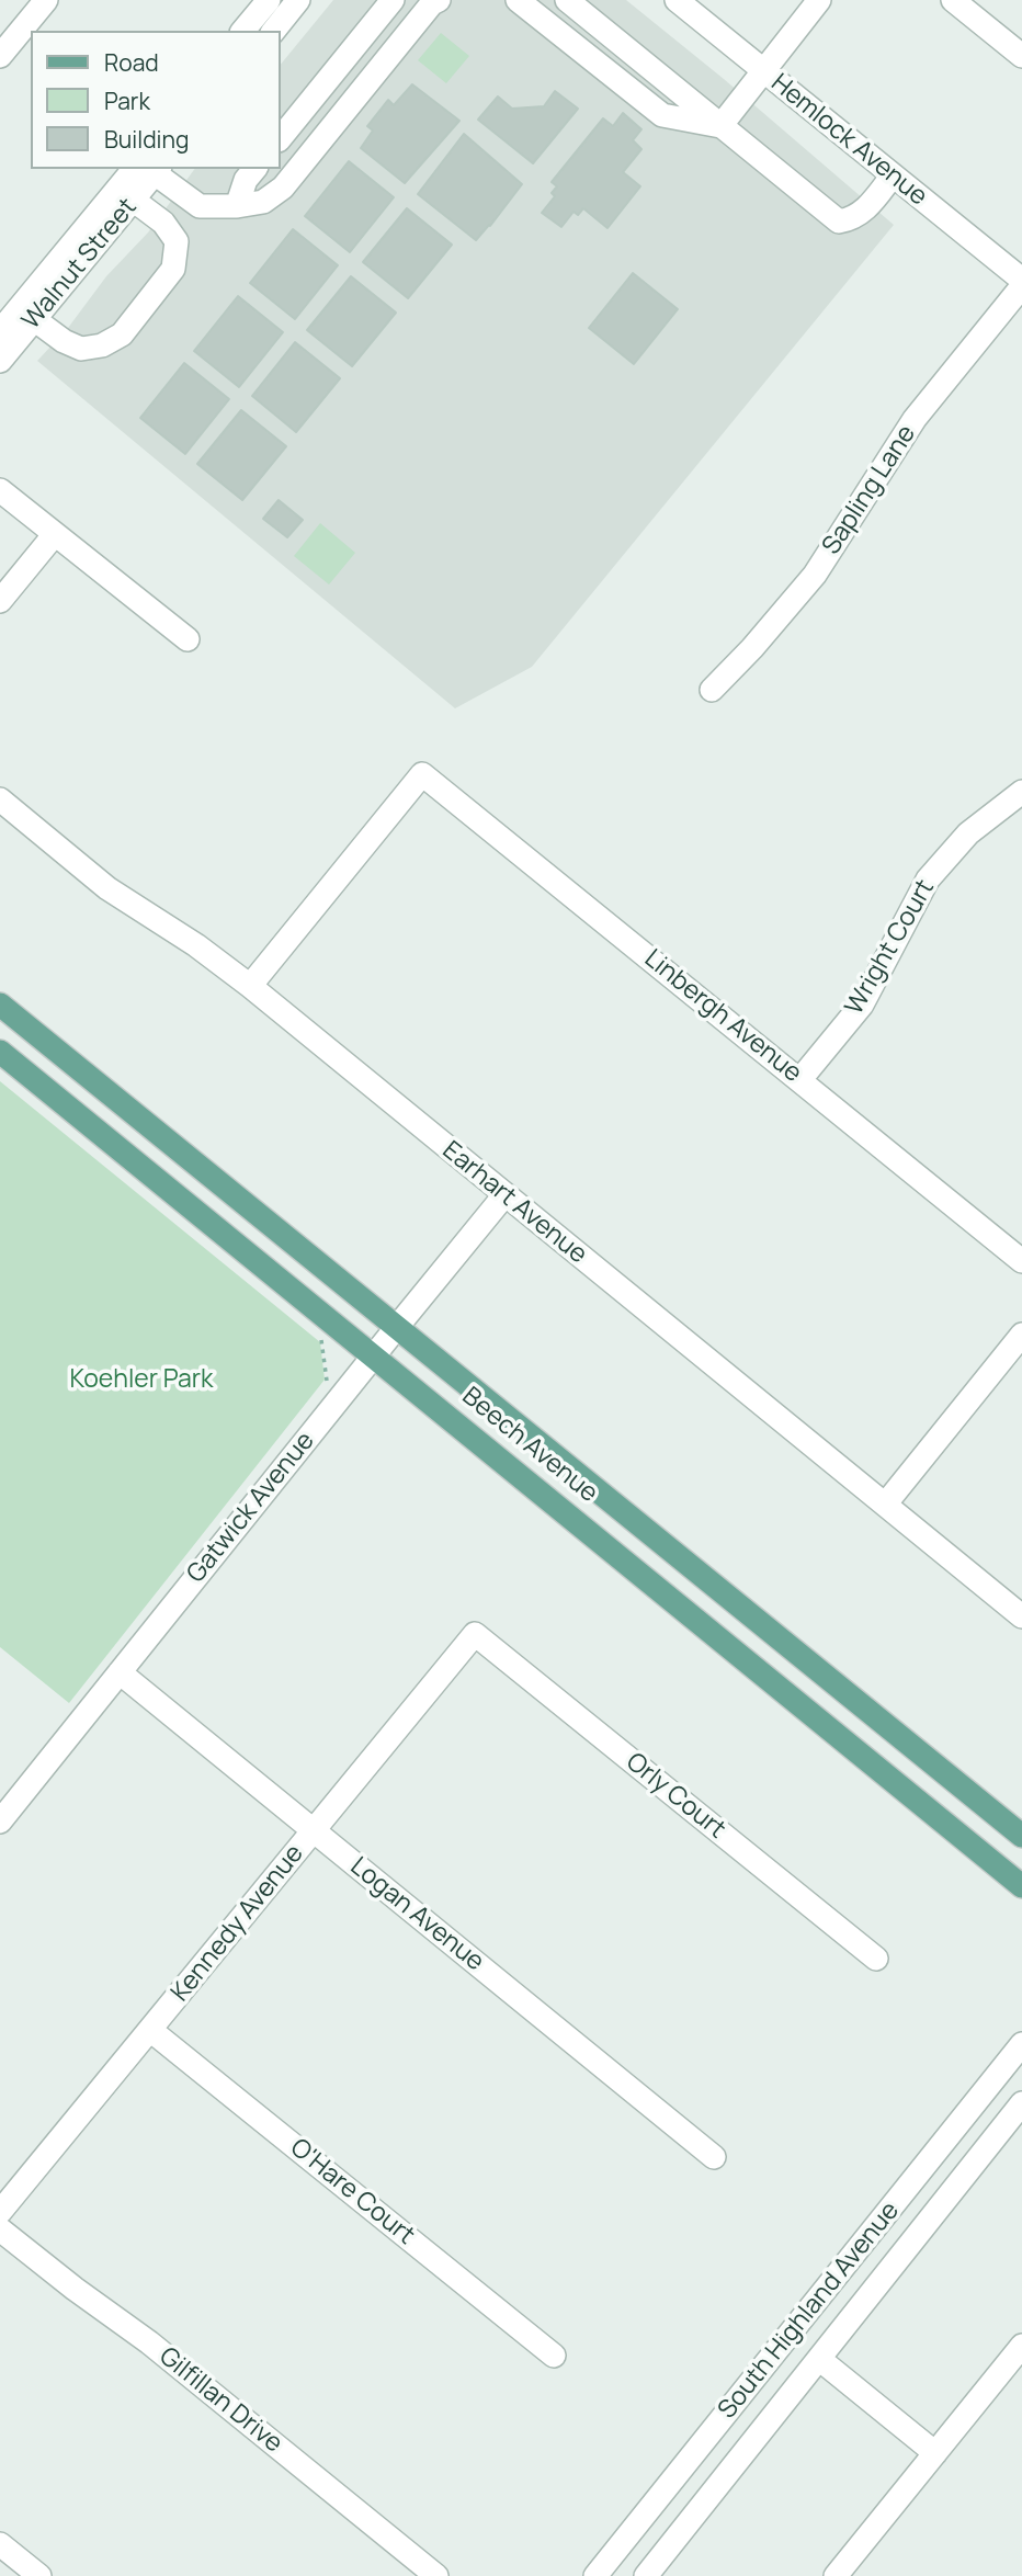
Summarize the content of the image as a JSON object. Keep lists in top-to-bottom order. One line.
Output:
{"streets":{"main road":["Beech Avenue"],"street":["Hemlock Avenue","Walnut Street","Sapling Lane","Wright Court","Linbergh Avenue","Earhart Avenue","Gatwick Avenue","Orly Court","Logan Avenue","Kennedy Avenue","O'Hare Court","South Highland Avenue","Gilfillan Drive"]},"crossings":[["Wright Court","Linbergh Avenue"],["Linbergh Avenue","Earhart Avenue"],["Earhart Avenue","Gatwick Avenue"],["Beech Avenue","Gatwick Avenue"],["Gatwick Avenue","Logan Avenue"],["Orly Court","Kennedy Avenue"],["Logan Avenue","Kennedy Avenue"],["Kennedy Avenue","O'Hare Court"]],"parks":["Koehler Park"],"legend":["Road","Park","Building"]}
